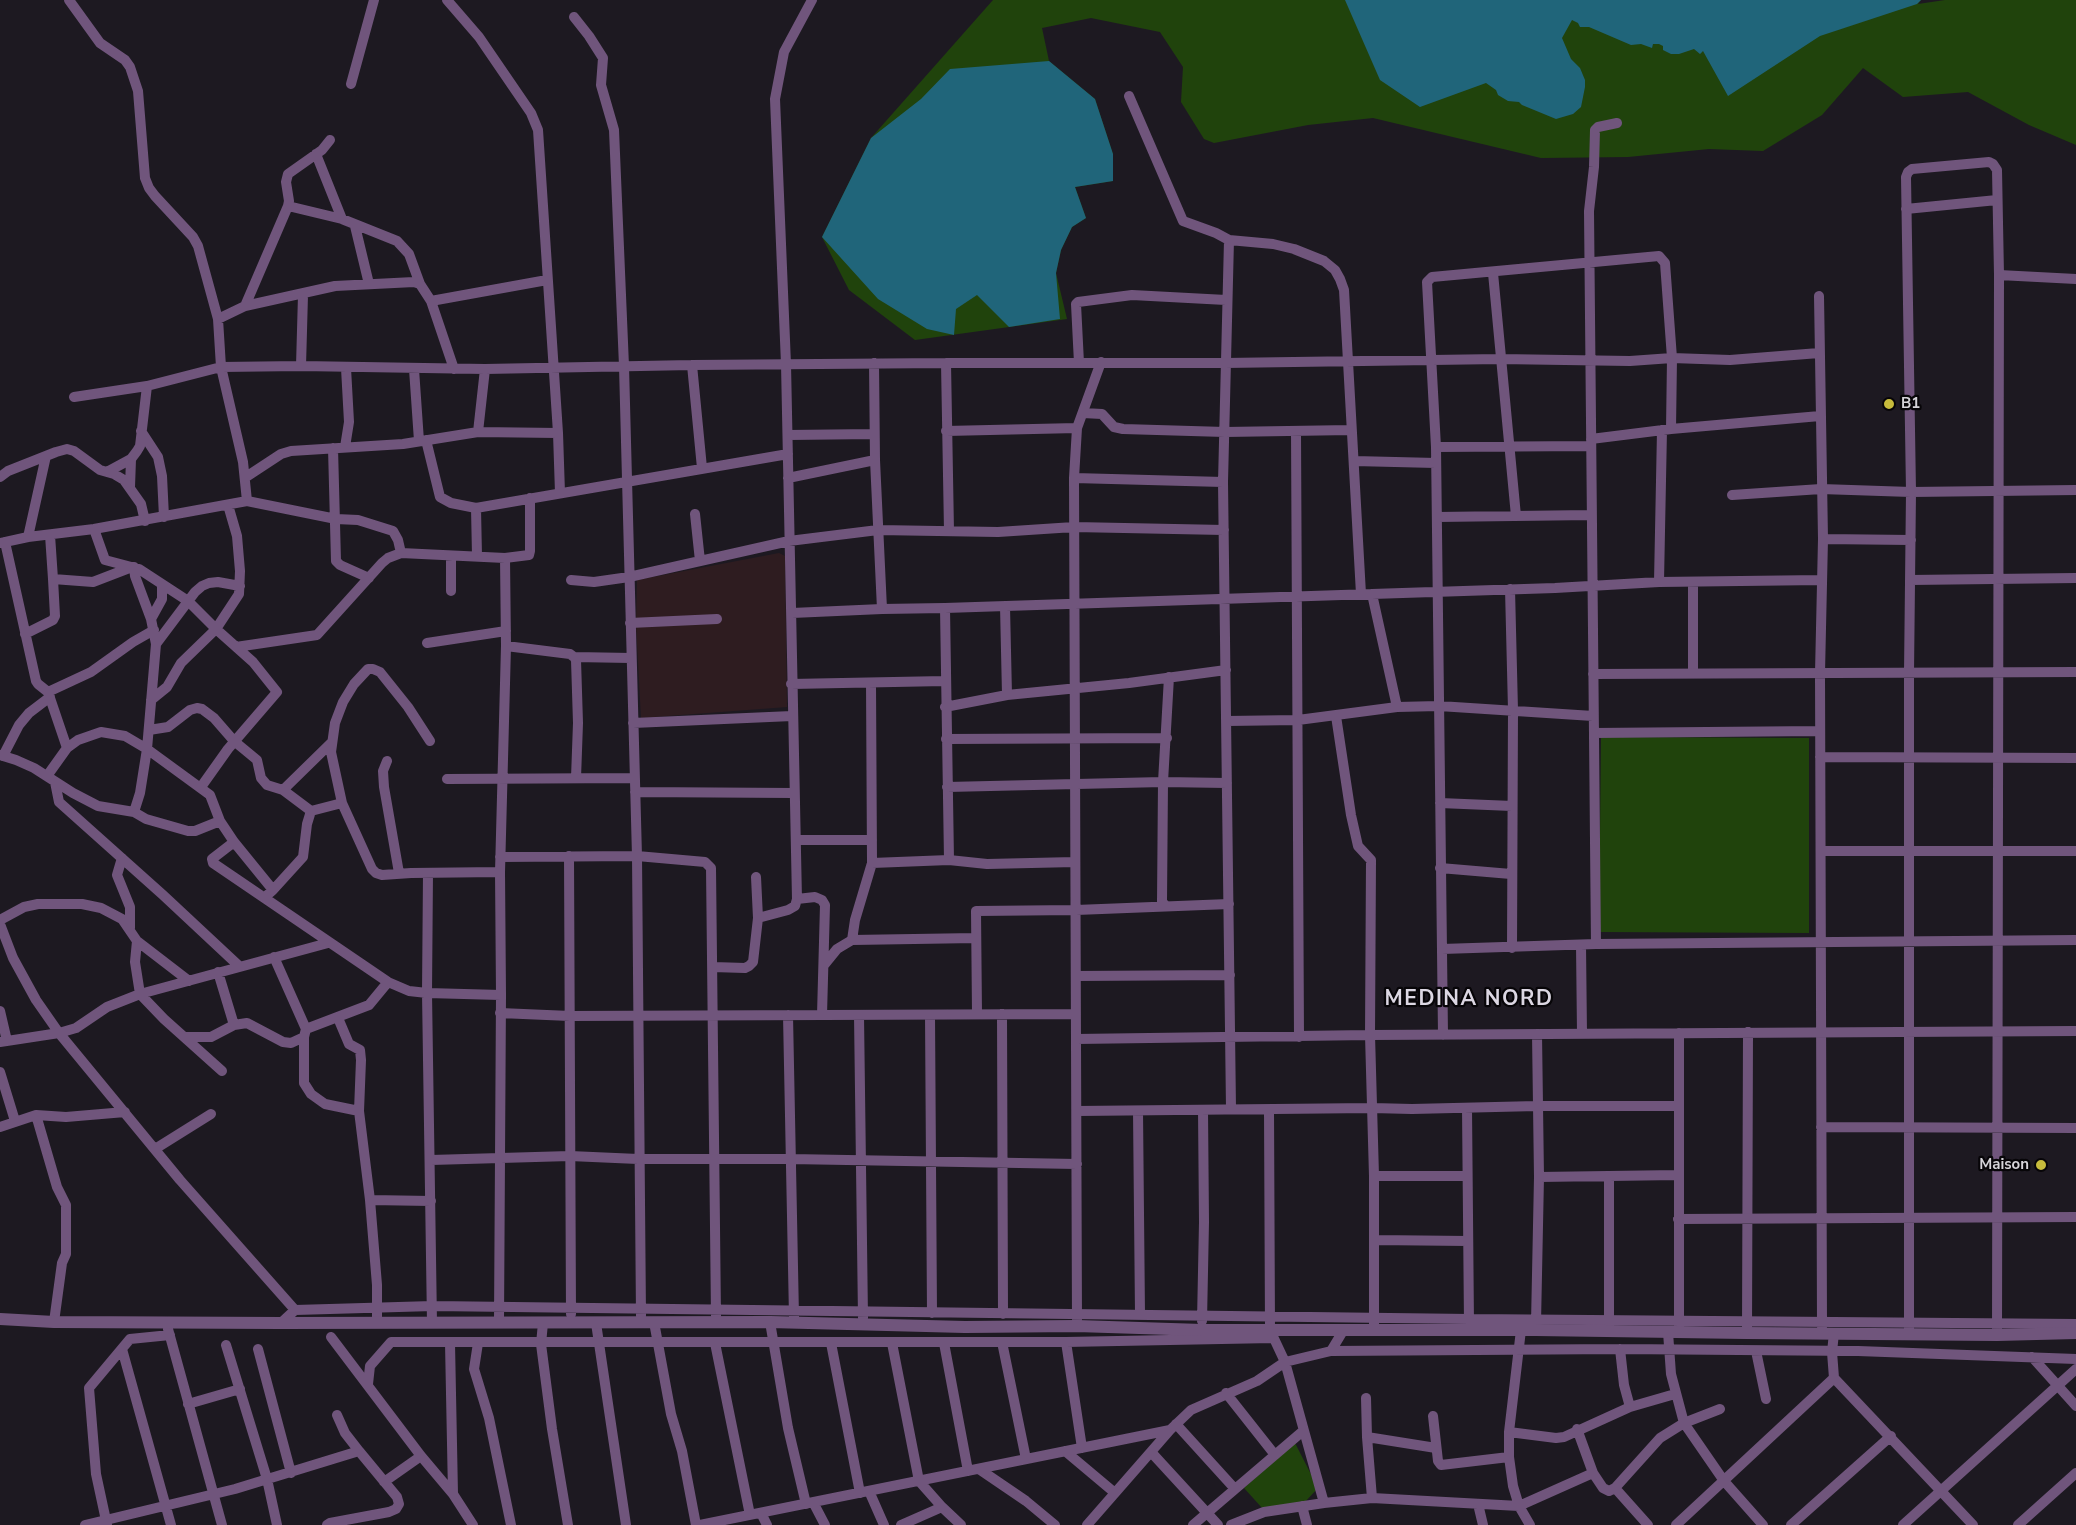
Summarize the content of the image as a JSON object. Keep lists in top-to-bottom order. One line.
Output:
{"districts":["MEDINA NORD"],"places":["B1","Maison"]}
